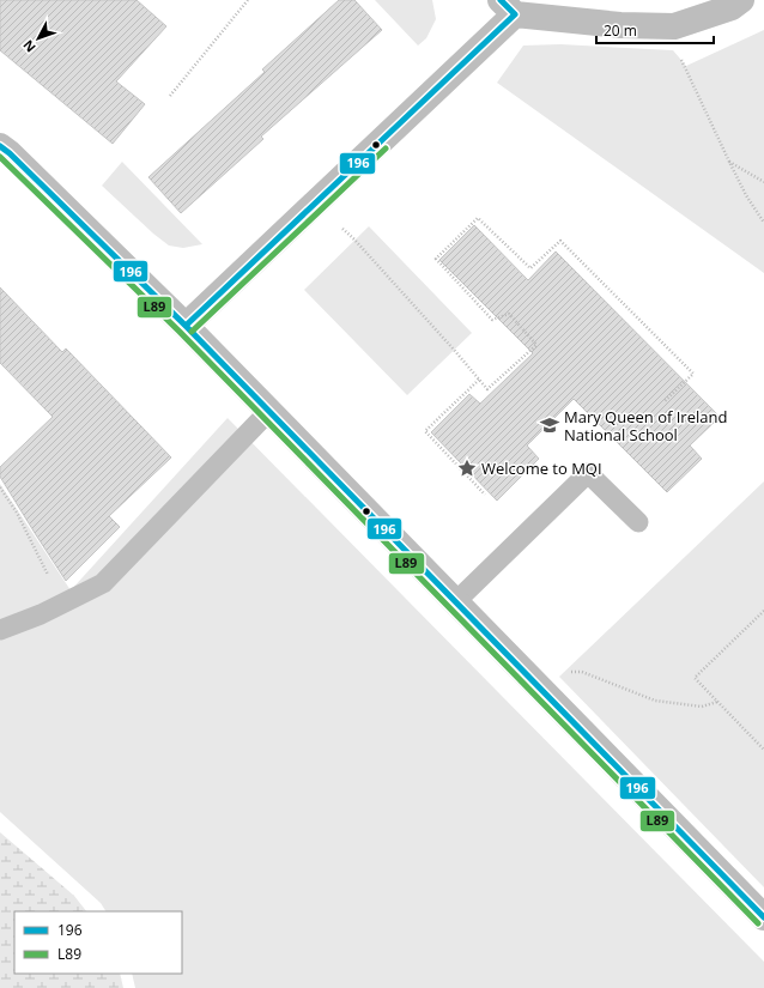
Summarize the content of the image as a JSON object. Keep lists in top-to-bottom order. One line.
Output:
{"places":{"school or university":["Mary Queen of Ireland National School"],"place":["Welcome to MQI"]},"lines":["transit line 196","transit line L89"],"legend":["196","L89"],"scale_bar":"20 m","north":"bottom left"}
